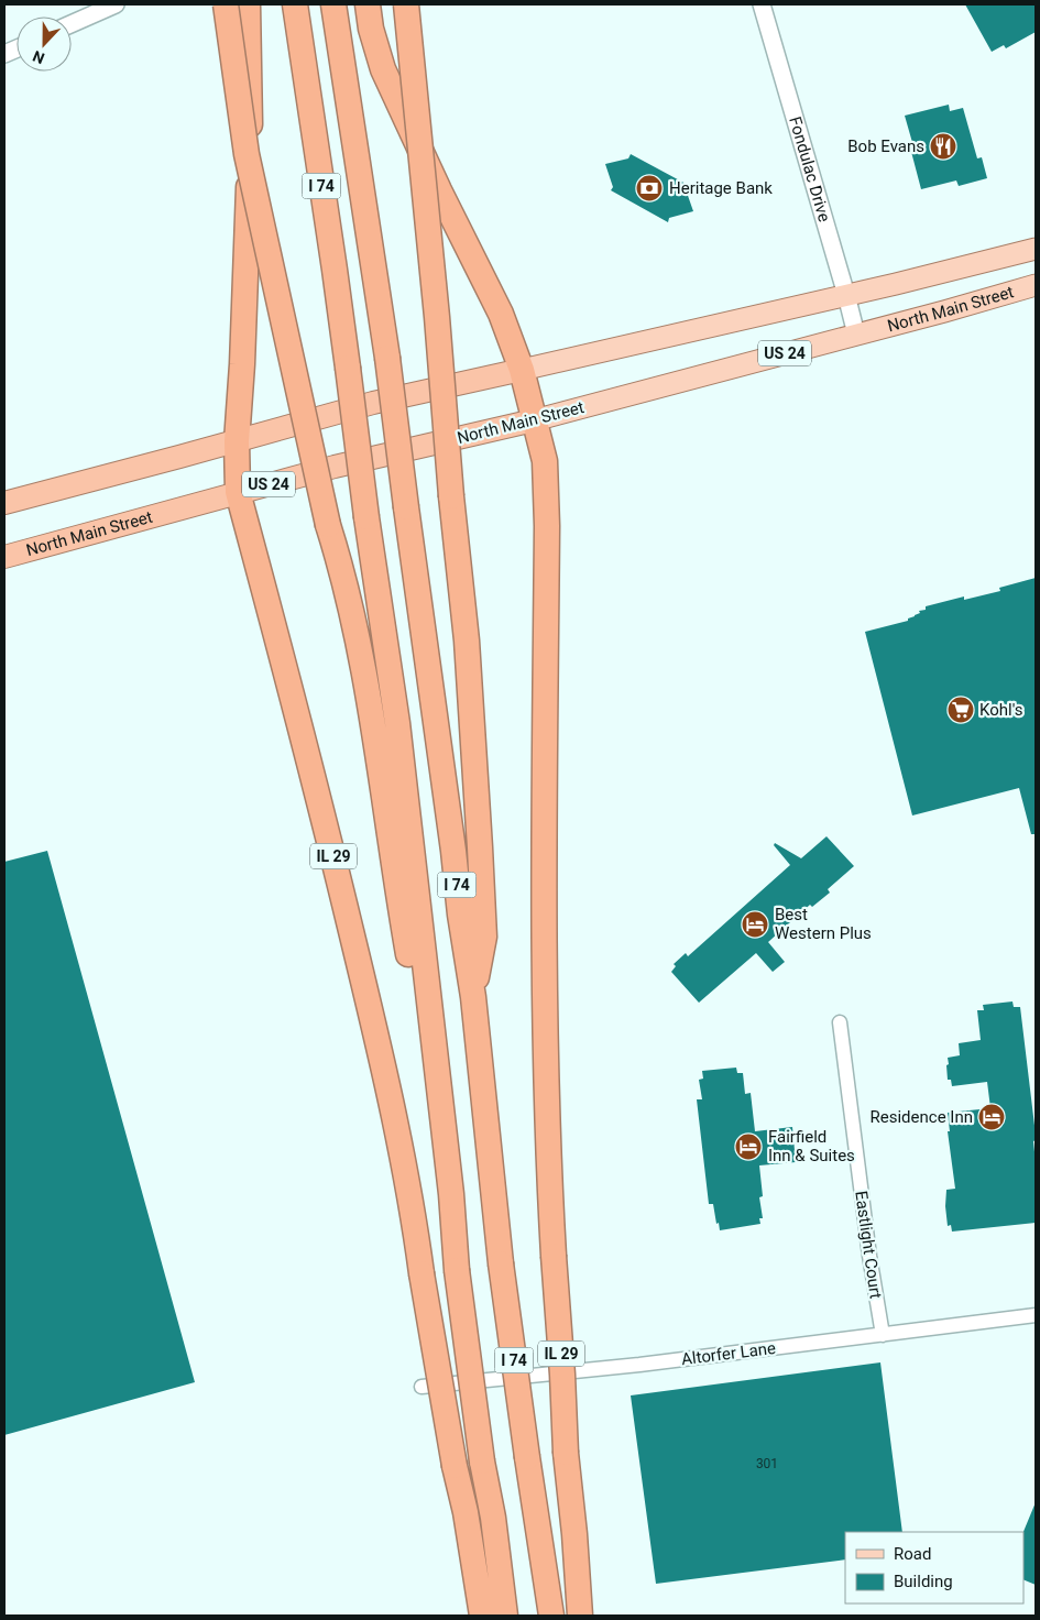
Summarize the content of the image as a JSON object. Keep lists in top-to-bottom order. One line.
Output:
{"streets":{"highway":["I 74","North Main Street","US 24","IL 29"],"street":["Fondulac Drive","Eastlight Court","Altorfer Lane"]},"crossings":[["Fondulac Drive","North Main Street"],["North Main Street","IL 29"],["Eastlight Court","Altorfer Lane"]],"places":{"restaurant":["Bob Evans"],"bank":["Heritage Bank"],"supermarket":["Kohl's"],"hotel":["Best Western Plus","Residence Inn","Fairfield Inn & Suites"]},"house_numbers":["301"],"legend":["Road","Building"],"north":"bottom"}
